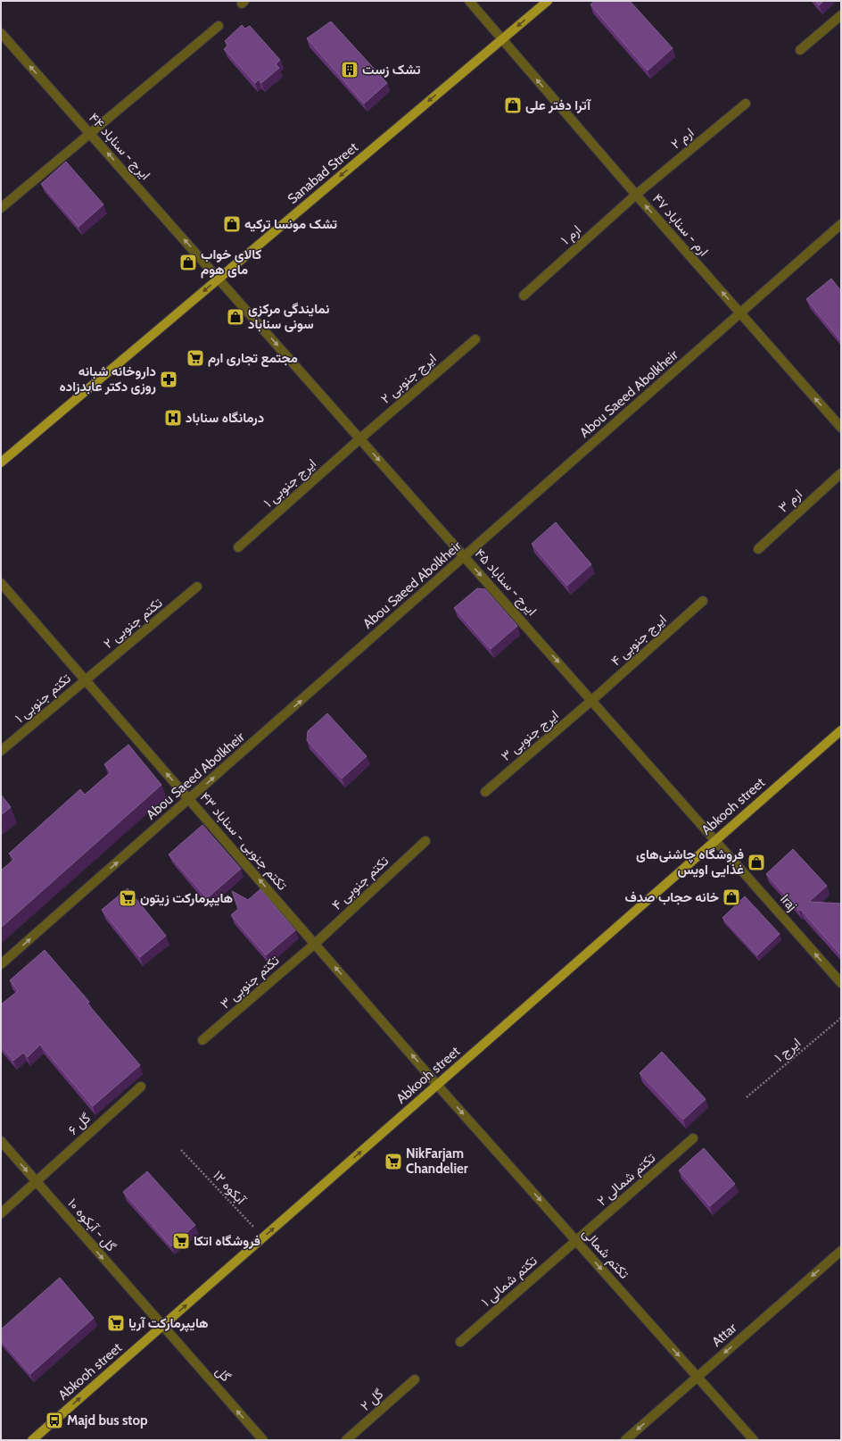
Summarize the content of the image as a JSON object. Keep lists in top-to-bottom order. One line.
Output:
{"streets":{"main road":["Sanabad Street","Abkooh street"],"street":["ارم ۲","ایرج - سناباد ۴۴","ارم - سناباد ۴۷","ارم ۱","ایرج جنوبی ۲","Abou Saeed Abolkheir","ایرج جنوبی ۱","ارم ۳","ایرج - سناباد ۴۵","تکتم جنوبی ۲","ایرج جنوبی ۴","تکتم جنوبی ۱","ایرج جنوبی ۳","تکتم جنوبی - سناباد ۴۳","تکتم جنوبی ۴","Iraj","تکتم جنوبی ۳","گل ۶","تکتم شمالی ۲","گل - آبکوه ۱۰","تکتم شمالی","تکتم شمالی ۱","Attar","گل","گل ۲"],"path":["ایرج ۱","آبکوه ۱۲"]},"crossings":[["ارم ۲","ارم - سناباد ۴۷"],["ارم ۲","ارم ۱"],["ایرج - سناباد ۴۴","Sanabad Street"],["ایرج - سناباد ۴۴","ایرج - سناباد ۴۵"],["Sanabad Street","ارم - سناباد ۴۷"],["Sanabad Street","ایرج - سناباد ۴۵"],["ارم - سناباد ۴۷","ارم ۱"],["ارم - سناباد ۴۷","Abou Saeed Abolkheir"],["ایرج جنوبی ۲","ایرج جنوبی ۱"],["ایرج جنوبی ۲","ایرج - سناباد ۴۵"],["Abou Saeed Abolkheir","ایرج - سناباد ۴۵"],["Abou Saeed Abolkheir","تکتم جنوبی - سناباد ۴۳"],["ایرج جنوبی ۱","ایرج - سناباد ۴۵"],["ایرج - سناباد ۴۵","ایرج جنوبی ۴"],["ایرج - سناباد ۴۵","ایرج جنوبی ۳"],["ایرج - سناباد ۴۵","Abkooh street"],["ایرج - سناباد ۴۵","Iraj"],["تکتم جنوبی ۲","تکتم جنوبی ۱"],["تکتم جنوبی ۲","تکتم جنوبی - سناباد ۴۳"],["ایرج جنوبی ۴","ایرج جنوبی ۳"],["تکتم جنوبی ۱","تکتم جنوبی - سناباد ۴۳"],["Abkooh street","تکتم جنوبی - سناباد ۴۳"],["Abkooh street","Iraj"],["Abkooh street","آبکوه ۱۲"],["Abkooh street","گل - آبکوه ۱۰"],["Abkooh street","تکتم شمالی"],["Abkooh street","گل"],["تکتم جنوبی - سناباد ۴۳","تکتم جنوبی ۴"],["تکتم جنوبی - سناباد ۴۳","تکتم جنوبی ۳"],["تکتم جنوبی - سناباد ۴۳","تکتم شمالی"],["تکتم جنوبی ۴","تکتم جنوبی ۳"],["گل ۶","گل - آبکوه ۱۰"],["تکتم شمالی ۲","تکتم شمالی"],["تکتم شمالی ۲","تکتم شمالی ۱"],["گل - آبکوه ۱۰","گل"],["تکتم شمالی","تکتم شمالی ۱"],["تکتم شمالی","Attar"]],"one_way":["ایرج - سناباد ۴۴","Sanabad Street","ارم - سناباد ۴۷","Abou Saeed Abolkheir","ایرج - سناباد ۴۵","Abkooh street","تکتم جنوبی - سناباد ۴۳","Iraj","گل - آبکوه ۱۰","تکتم شمالی","Attar","گل"],"places":{"building":["تشک زست"],"shop":["آترا دفتر علی","تشک مونسا ترکیه","کالای خواب مای هوم","نمایندگی مرکزی سونی سناباد","فروشگاه چاشنی‌های غذایی اویس","خانه حجاب صدف"],"supermarket":["مجتمع تجاری ارم","هایپرمارکت زیتون","NikFarjam Chandelier","فروشگاه اتکا","هایپرمارکت آریا"],"pharmacy":["داروخانه شبانه روزی دکتر عابدزاده"],"hospital":["درمانگاه سناباد"],"bus stop":["Majd bus stop"]}}
